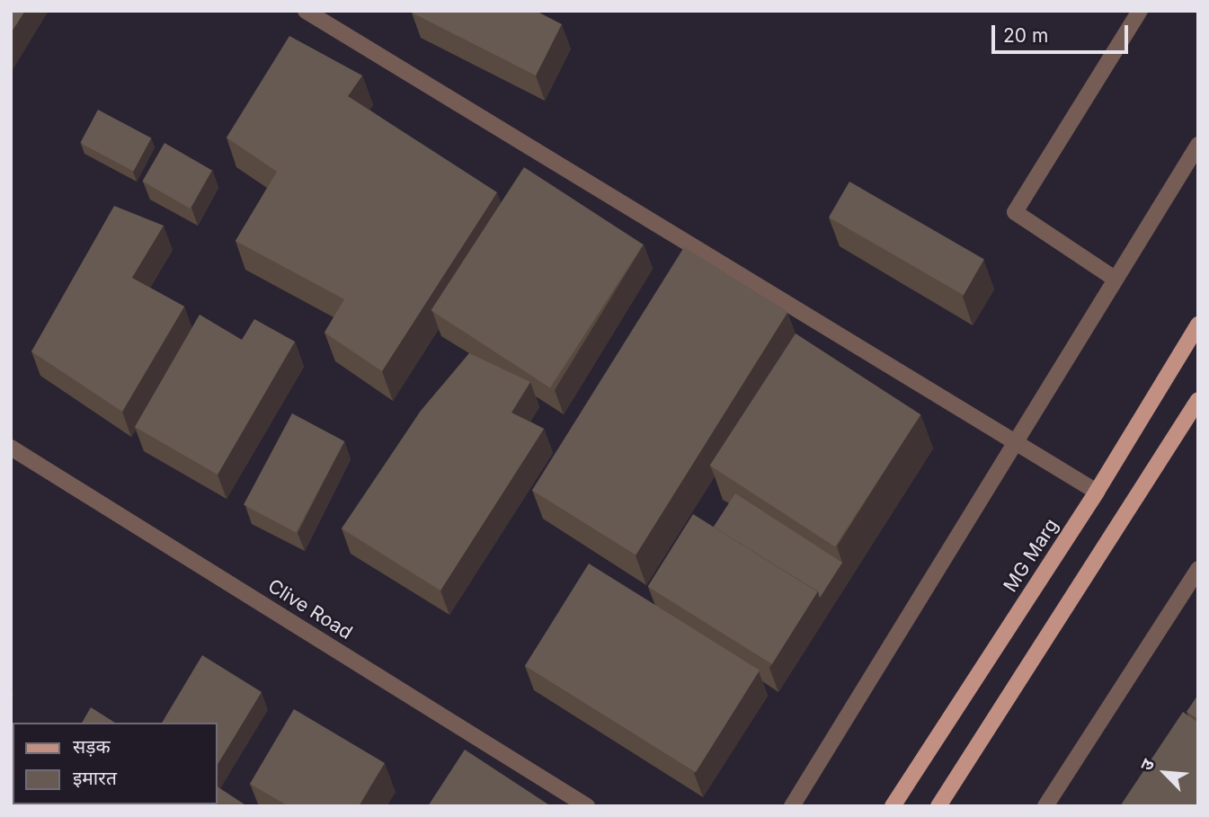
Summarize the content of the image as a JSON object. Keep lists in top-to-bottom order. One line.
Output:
{"streets":{"main road":["MG Marg"],"street":["Clive Road"]},"legend":["सड़क","इमारत"],"scale_bar":"20 m","north":"top left"}
